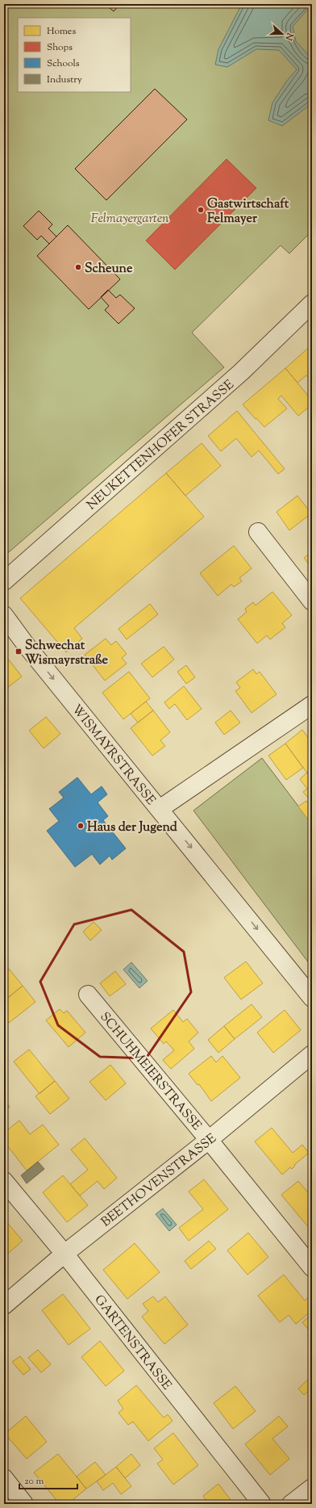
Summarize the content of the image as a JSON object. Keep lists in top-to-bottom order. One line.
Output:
{"streets":{"street":["NEUKETTENHOFER STRASSE","WISMAYRSTRASSE","SCHUHMEIERSTRASSE","BEETHOVENSTRASSE","GARTENSTRASSE"]},"crossings":[["SCHUHMEIERSTRASSE","BEETHOVENSTRASSE"],["BEETHOVENSTRASSE","GARTENSTRASSE"]],"one_way":["WISMAYRSTRASSE"],"parks":["Felmayergarten"],"places":{"other":["Gastwirtschaft Felmayer","Scheune","Haus der Jugend"],"transit":["Schwechat Wismayrstraße"]},"legend":["Homes","Shops","Schools","Industry"],"scale_bar":"20 m","north":"right"}
